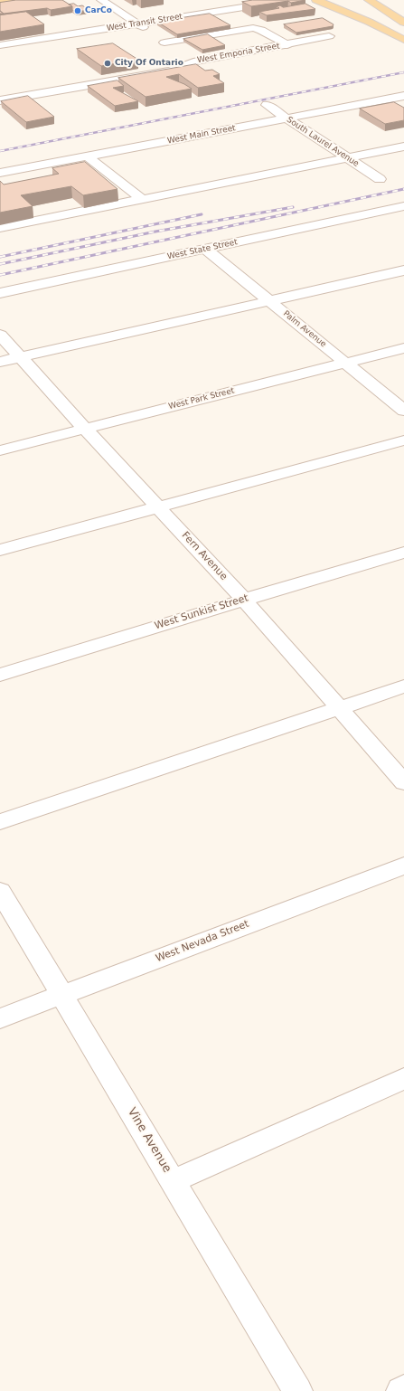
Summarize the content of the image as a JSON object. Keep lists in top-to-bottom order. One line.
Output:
{"streets":{"street":["West Transit Street","West Emporia Street","West Main Street","South Laurel Avenue","West State Street","Palm Avenue","West Park Street","Fern Avenue","West Sunkist Street","West Nevada Street","Vine Avenue"]},"crossings":[["West Main Street","South Laurel Avenue"],["West State Street","Palm Avenue"],["Palm Avenue","West Park Street"],["West Park Street","Fern Avenue"],["Fern Avenue","West Sunkist Street"],["West Nevada Street","Vine Avenue"]],"places":["CarCo","City Of Ontario"]}
